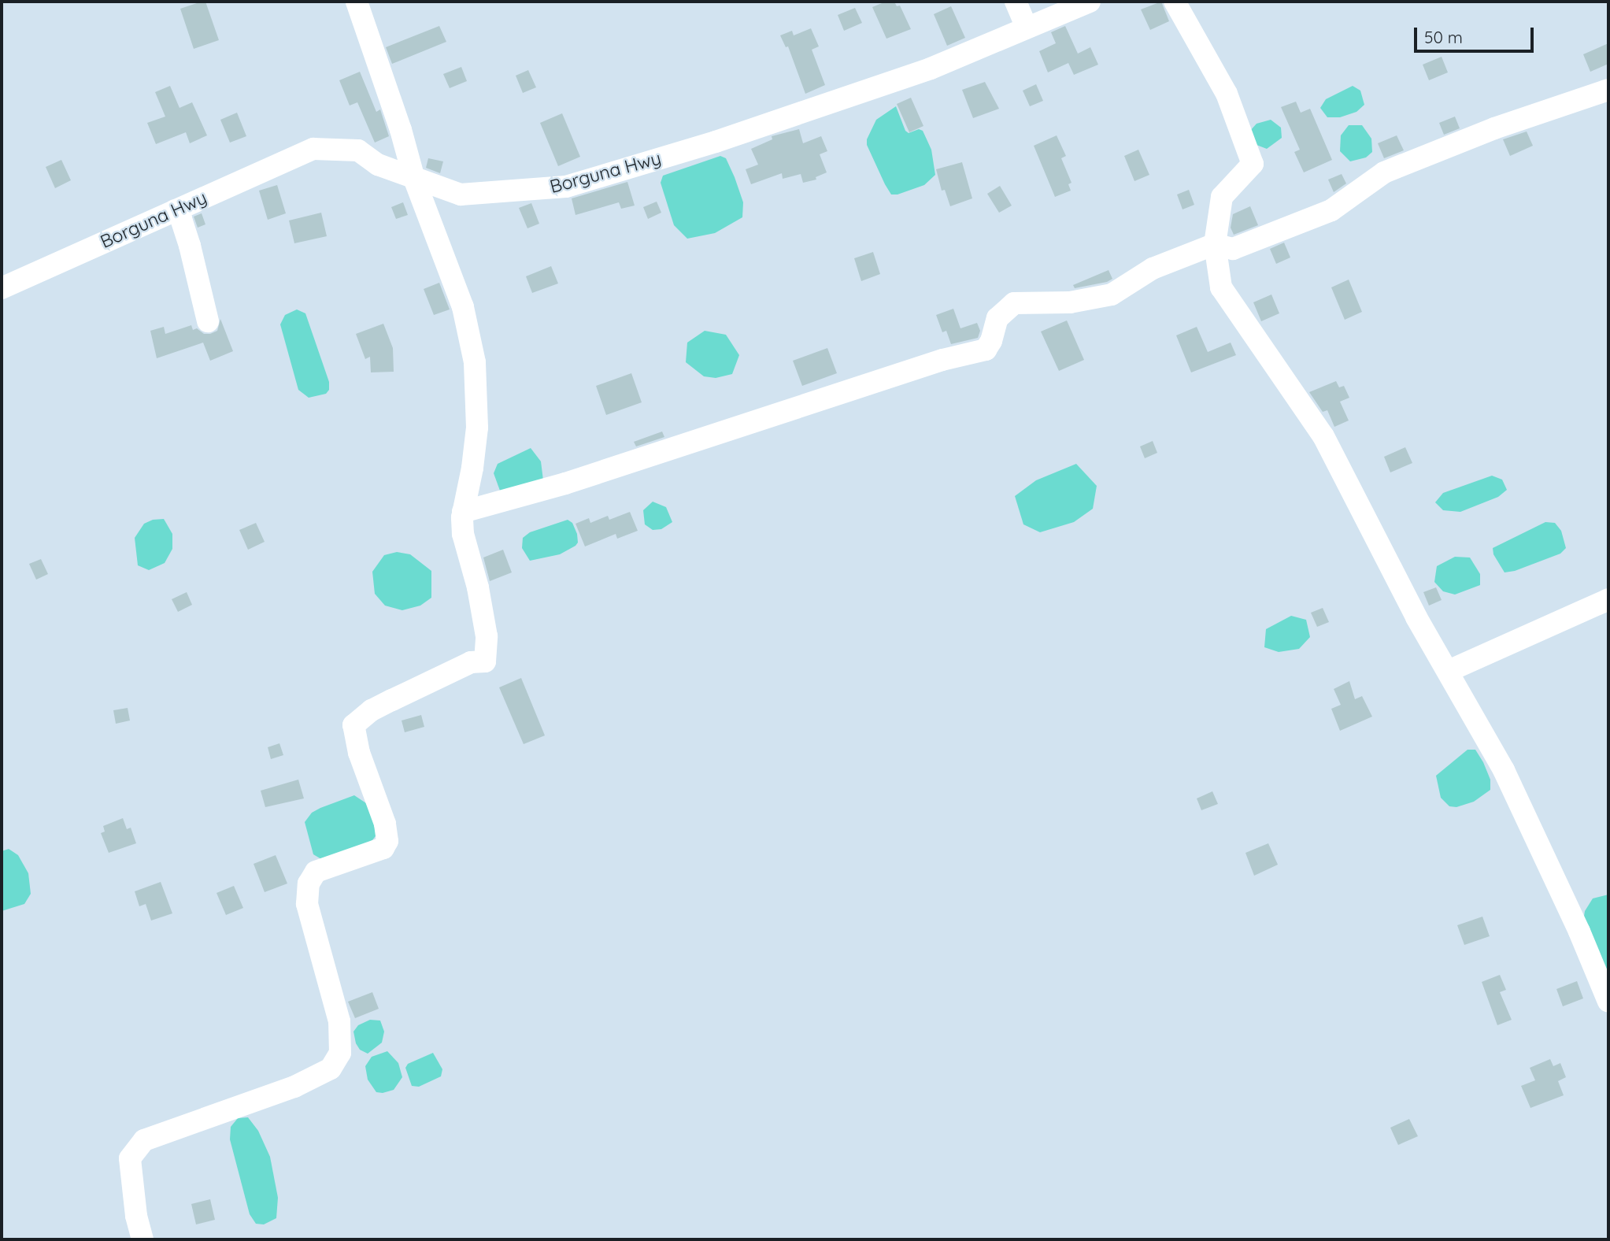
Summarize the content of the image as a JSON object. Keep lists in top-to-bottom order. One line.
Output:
{"streets":{"street":["Borguna Hwy"]},"scale_bar":"50 m"}
